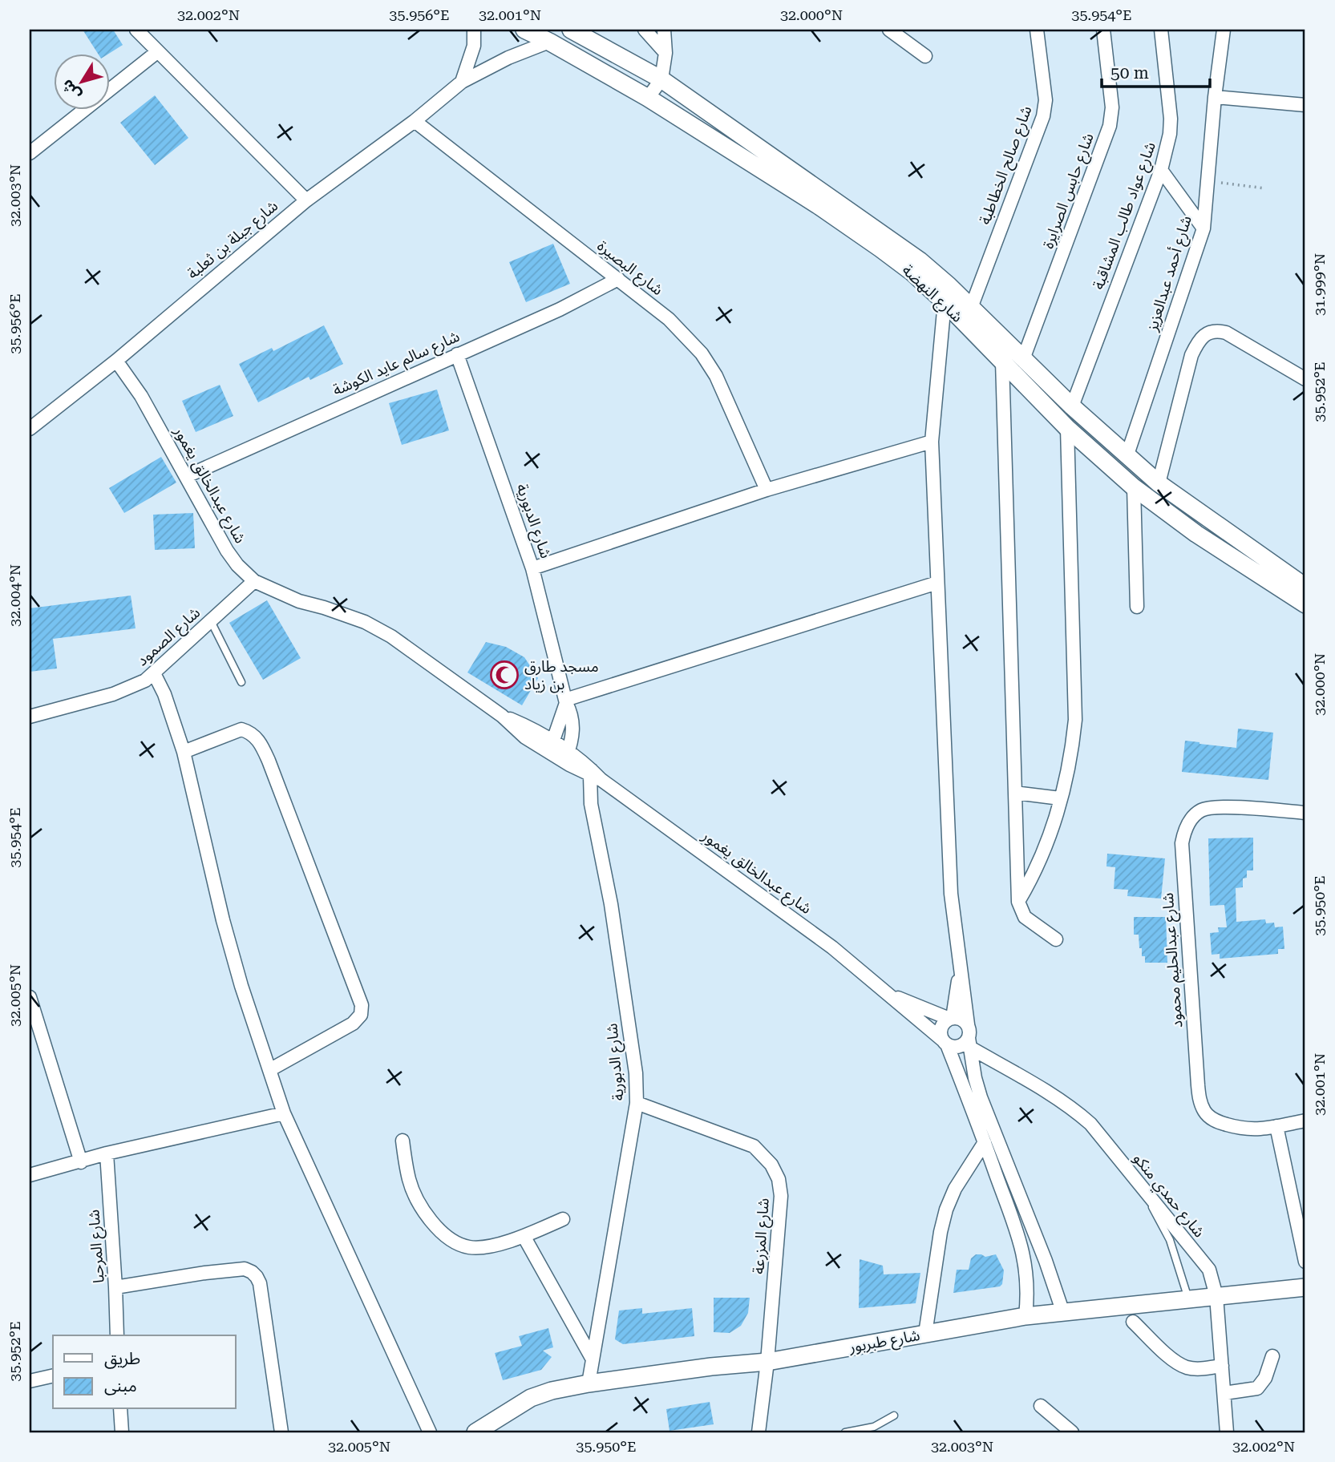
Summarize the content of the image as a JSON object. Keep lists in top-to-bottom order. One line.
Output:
{"streets":{"street":["شارع صالح الخطاطبة","شارع حابس الصرايرة","شارع عواد طالب المشاقبة","شارع جبلة بن ثعلبة","شارع البصيرة","شارع أحمد عبدالعزيز","شارع النهضة","شارع سالم عايد الكوشة","شارع عبدالخالق يغمور","شارع الدبورية","شارع الصمود","شارع عبدالحليم محمود","شارع حمدي منكو","شارع المزرعة","شارع المرحبا","شارع طبربور"]},"crossings":[["شارع صالح الخطاطبة","شارع النهضة"],["شارع حابس الصرايرة","شارع النهضة"],["شارع عواد طالب المشاقبة","شارع النهضة"],["شارع جبلة بن ثعلبة","شارع البصيرة"],["شارع جبلة بن ثعلبة","شارع النهضة"],["شارع جبلة بن ثعلبة","شارع عبدالخالق يغمور"],["شارع البصيرة","شارع سالم عايد الكوشة"],["شارع أحمد عبدالعزيز","شارع النهضة"],["شارع سالم عايد الكوشة","شارع عبدالخالق يغمور"],["شارع سالم عايد الكوشة","شارع الدبورية"],["شارع عبدالخالق يغمور","شارع الدبورية"],["شارع عبدالخالق يغمور","شارع الصمود"],["شارع عبدالخالق يغمور","شارع حمدي منكو"],["شارع الدبورية","شارع المزرعة"],["شارع الدبورية","شارع طبربور"],["شارع حمدي منكو","شارع طبربور"],["شارع المزرعة","شارع طبربور"]],"places":{"mosque":["مسجد طارق بن زياد"]},"legend":["طريق","مبنى"],"scale_bar":"50 m","north":"bottom left","coordinates":["32.002°N","35.956°E","32.001°N","32.000°N","35.954°E","32.003°N","31.999°N","35.952°E","32.004°N","35.950°E","32.005°N"]}
